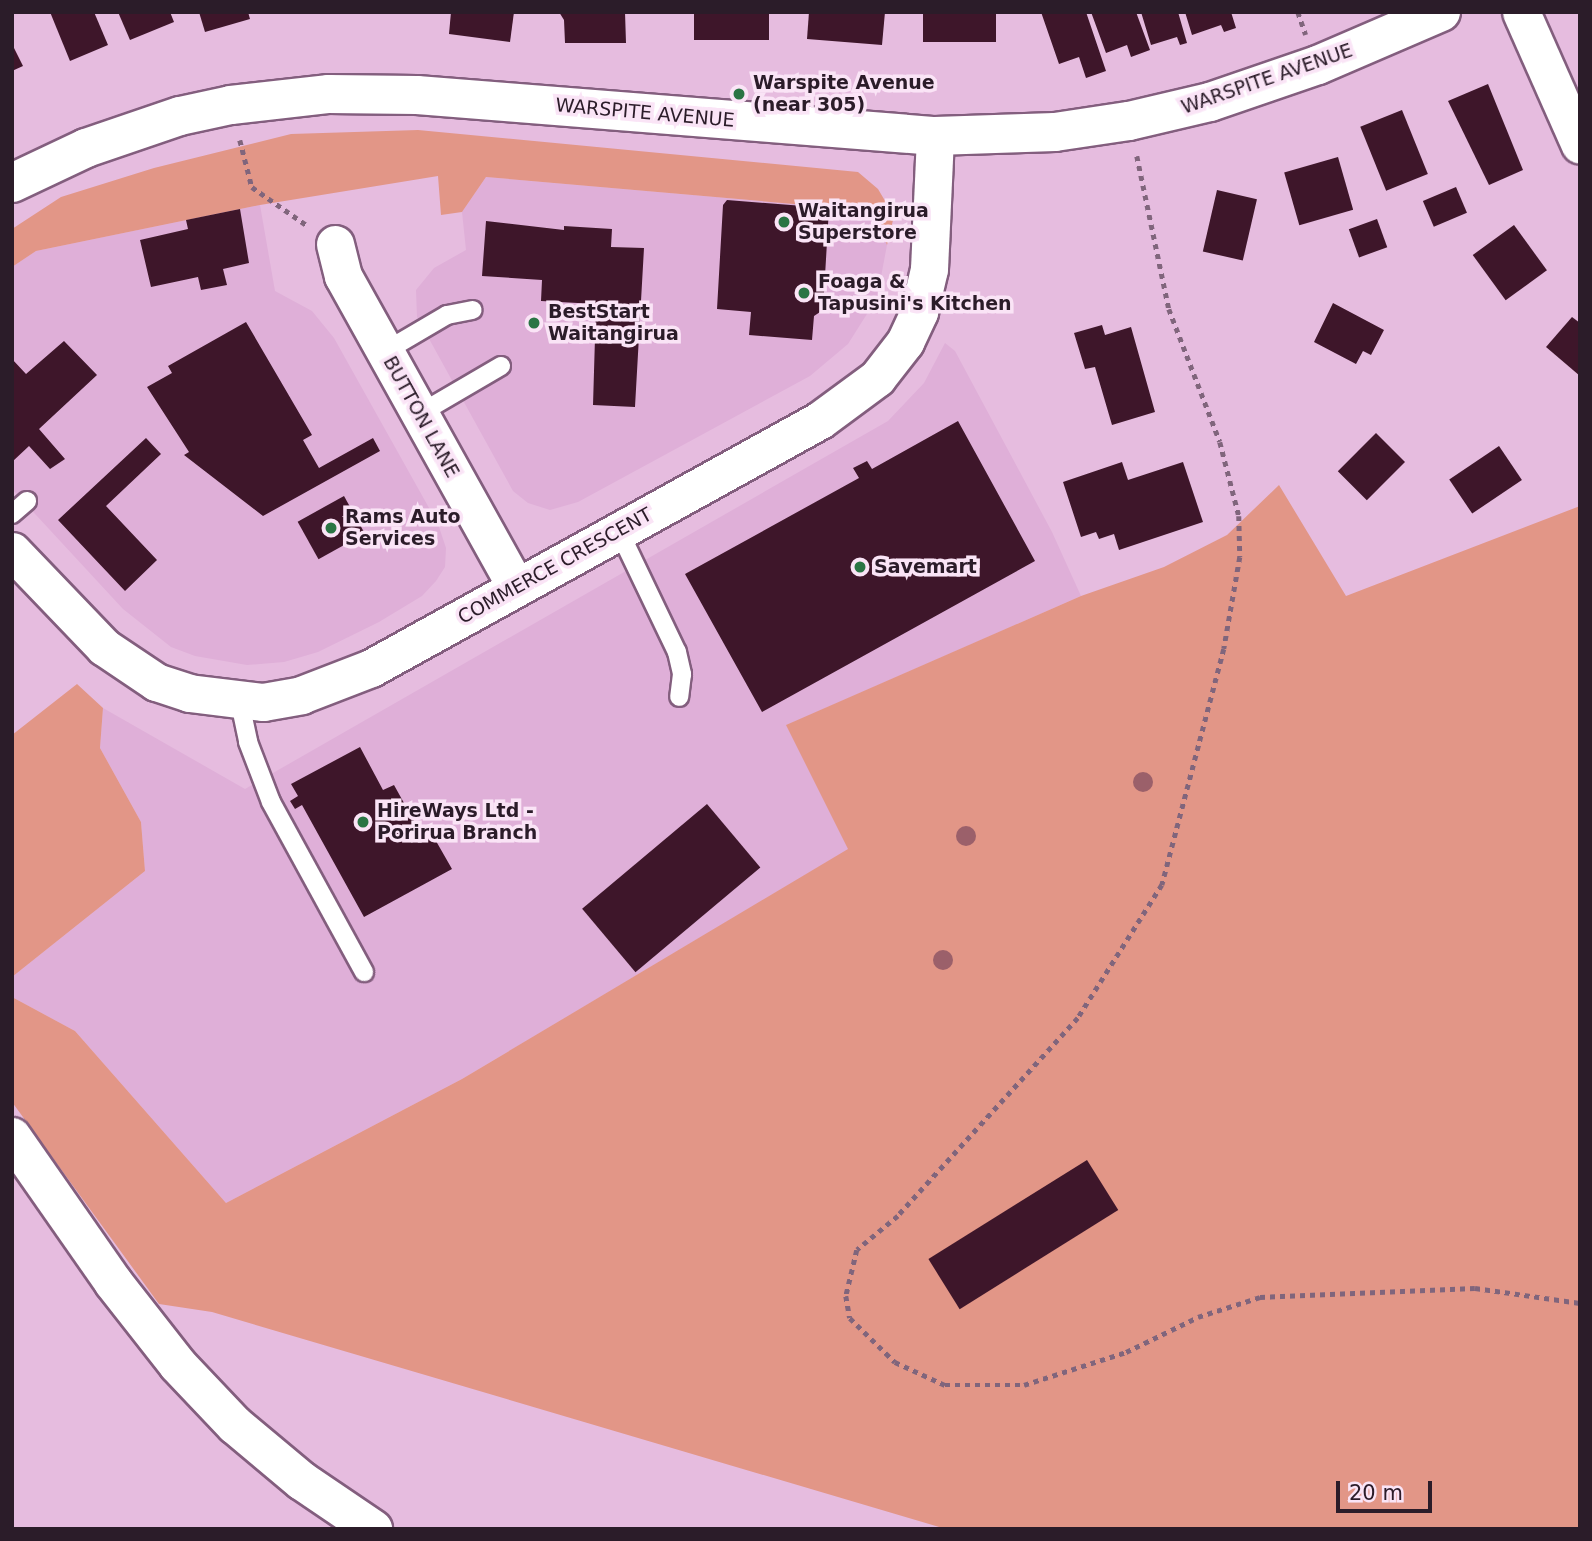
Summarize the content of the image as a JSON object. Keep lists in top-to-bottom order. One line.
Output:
{"streets":{"main road":["WARSPITE AVENUE"],"street":["BUTTON LANE","COMMERCE CRESCENT"]},"crossings":[["WARSPITE AVENUE","COMMERCE CRESCENT"],["BUTTON LANE","COMMERCE CRESCENT"]],"places":["Warspite Avenue (near 305)","Waitangirua Superstore","Foaga & Tapusini's Kitchen","BestStart Waitangirua","Rams Auto Services","Savemart","HireWays Ltd - Porirua Branch"],"scale_bar":"20 m"}
